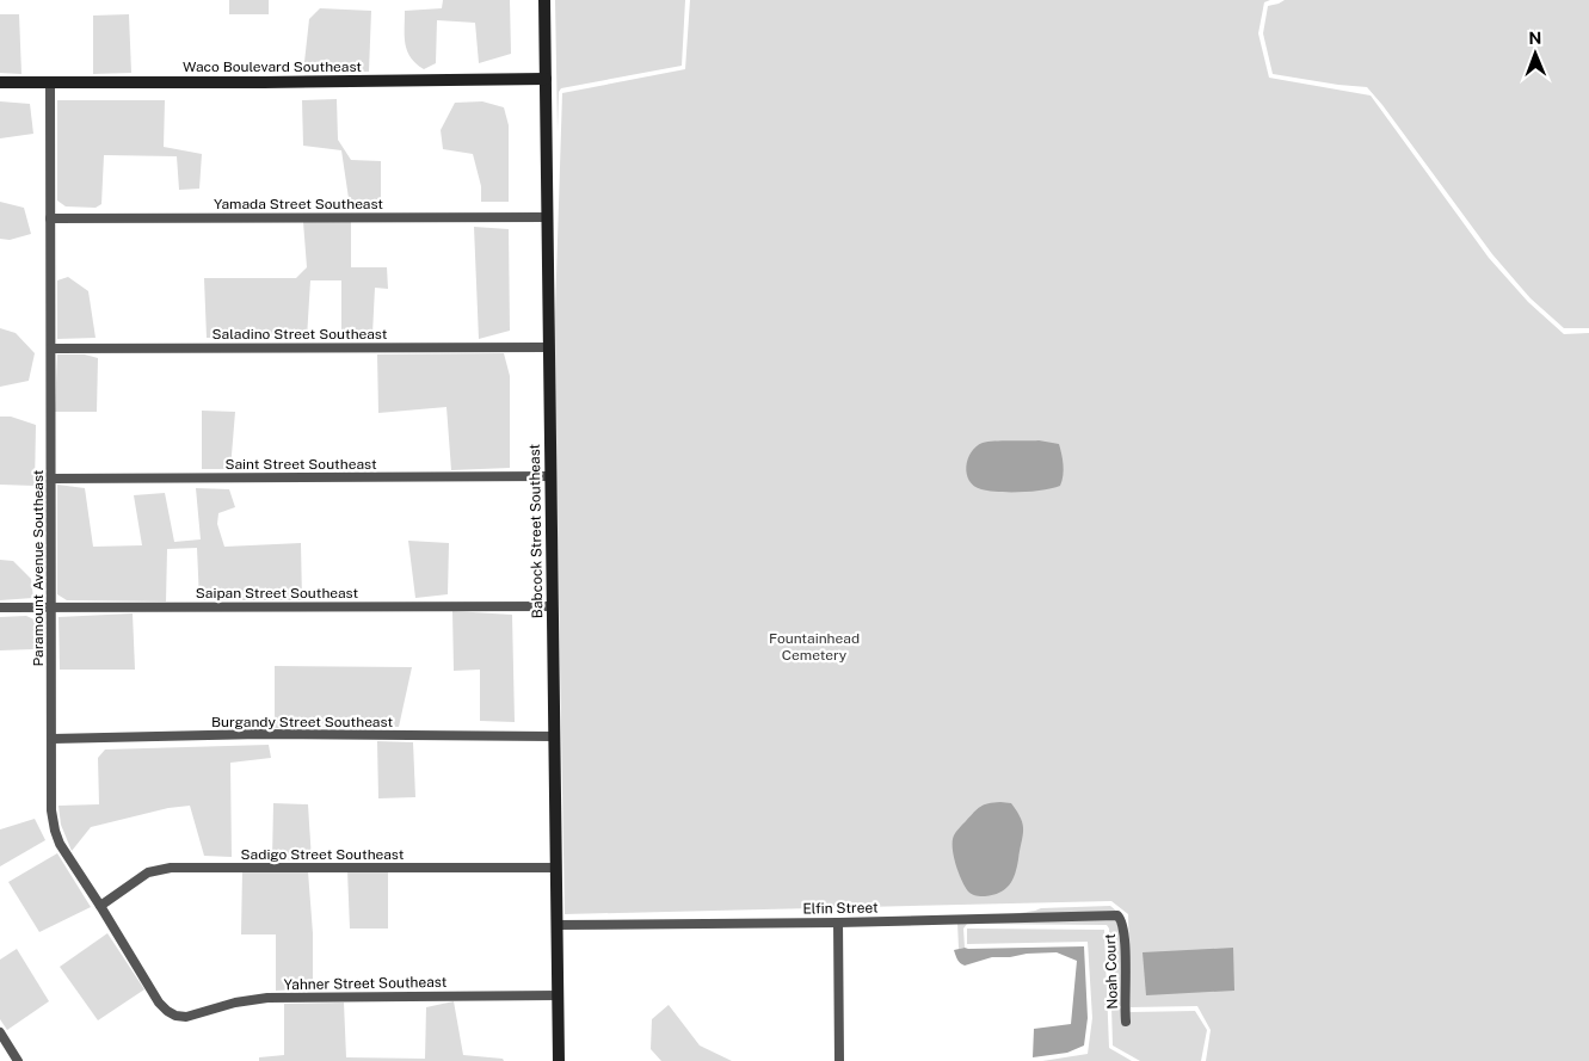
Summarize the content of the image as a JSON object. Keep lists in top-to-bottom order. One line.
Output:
{"streets":{"main road":["Waco Boulevard Southeast","Babcock Street Southeast"],"street":["Yamada Street Southeast","Saladino Street Southeast","Saint Street Southeast","Paramount Avenue Southeast","Saipan Street Southeast","Burgandy Street Southeast","Sadigo Street Southeast","Elfin Street","Noah Court","Yahner Street Southeast"]},"crossings":[["Waco Boulevard Southeast","Babcock Street Southeast"],["Waco Boulevard Southeast","Paramount Avenue Southeast"],["Yamada Street Southeast","Babcock Street Southeast"],["Yamada Street Southeast","Paramount Avenue Southeast"],["Saladino Street Southeast","Babcock Street Southeast"],["Saladino Street Southeast","Paramount Avenue Southeast"],["Saint Street Southeast","Babcock Street Southeast"],["Saint Street Southeast","Paramount Avenue Southeast"],["Babcock Street Southeast","Saipan Street Southeast"],["Babcock Street Southeast","Burgandy Street Southeast"],["Babcock Street Southeast","Sadigo Street Southeast"],["Babcock Street Southeast","Elfin Street"],["Babcock Street Southeast","Yahner Street Southeast"],["Paramount Avenue Southeast","Saipan Street Southeast"],["Paramount Avenue Southeast","Burgandy Street Southeast"],["Paramount Avenue Southeast","Sadigo Street Southeast"],["Paramount Avenue Southeast","Yahner Street Southeast"],["Elfin Street","Noah Court"]],"parks":["Fountainhead Cemetery"],"north":"top"}
